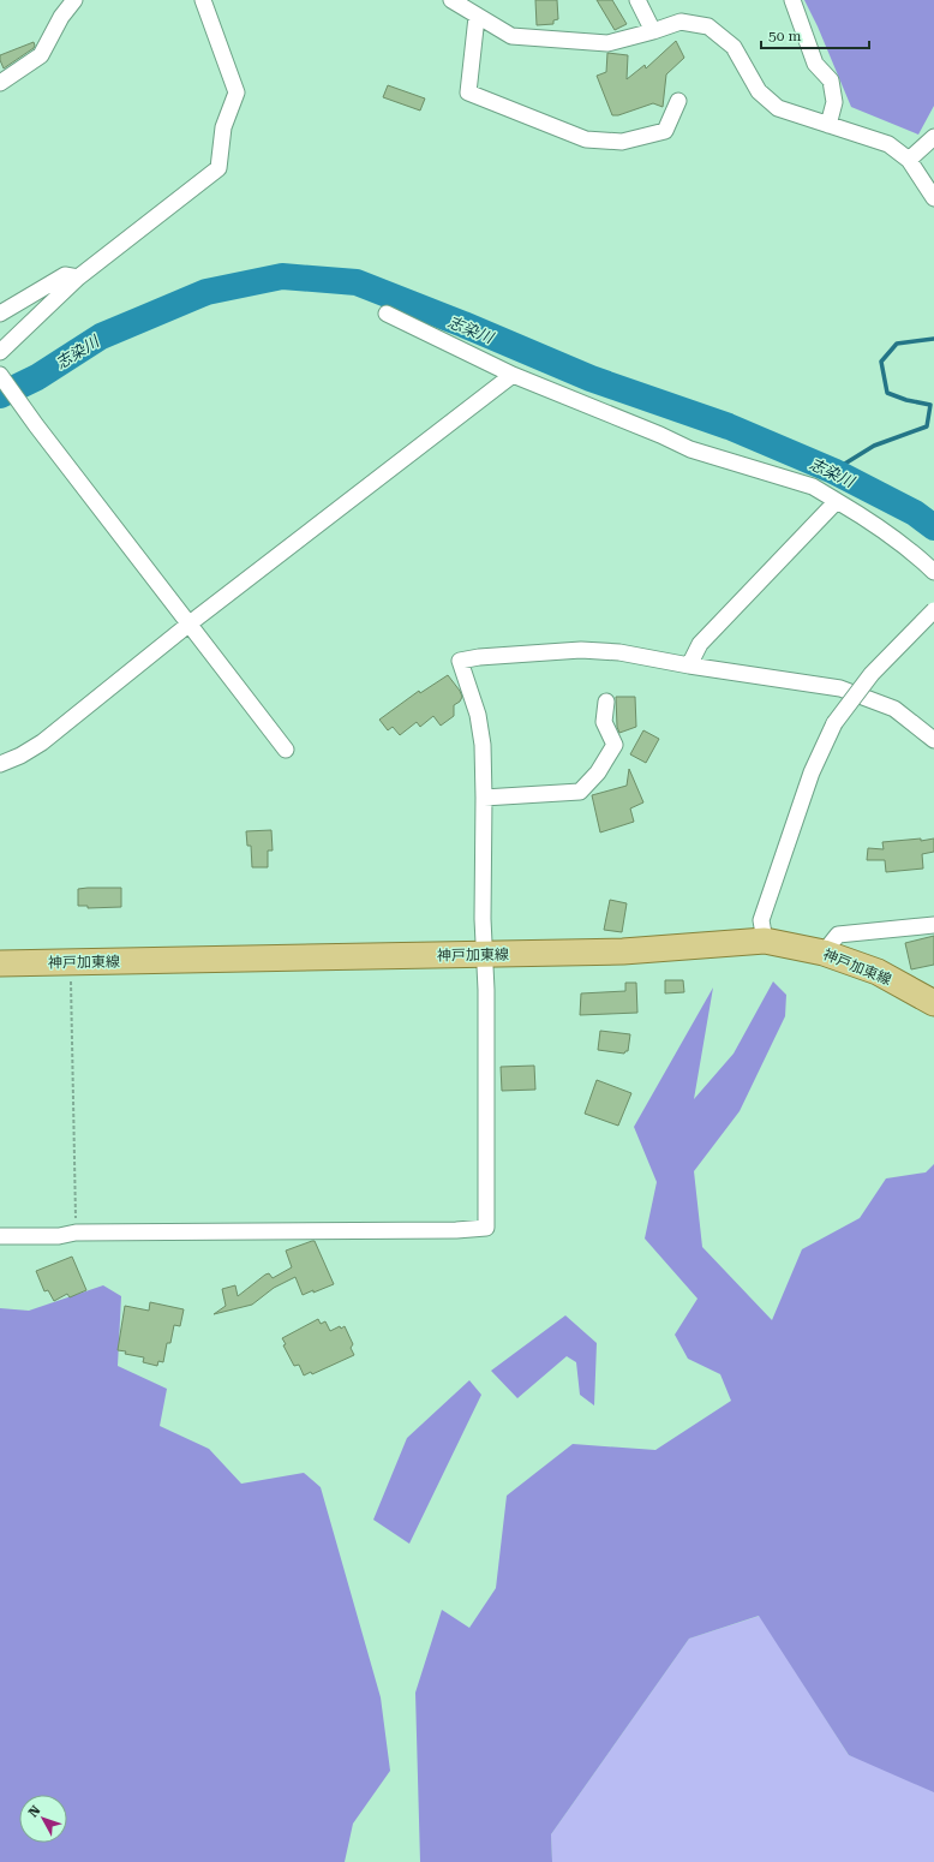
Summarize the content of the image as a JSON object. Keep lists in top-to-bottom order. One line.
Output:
{"streets":{"main road":["神戸加東線"]},"water":["志染川"],"scale_bar":"50 m","north":"top left"}
